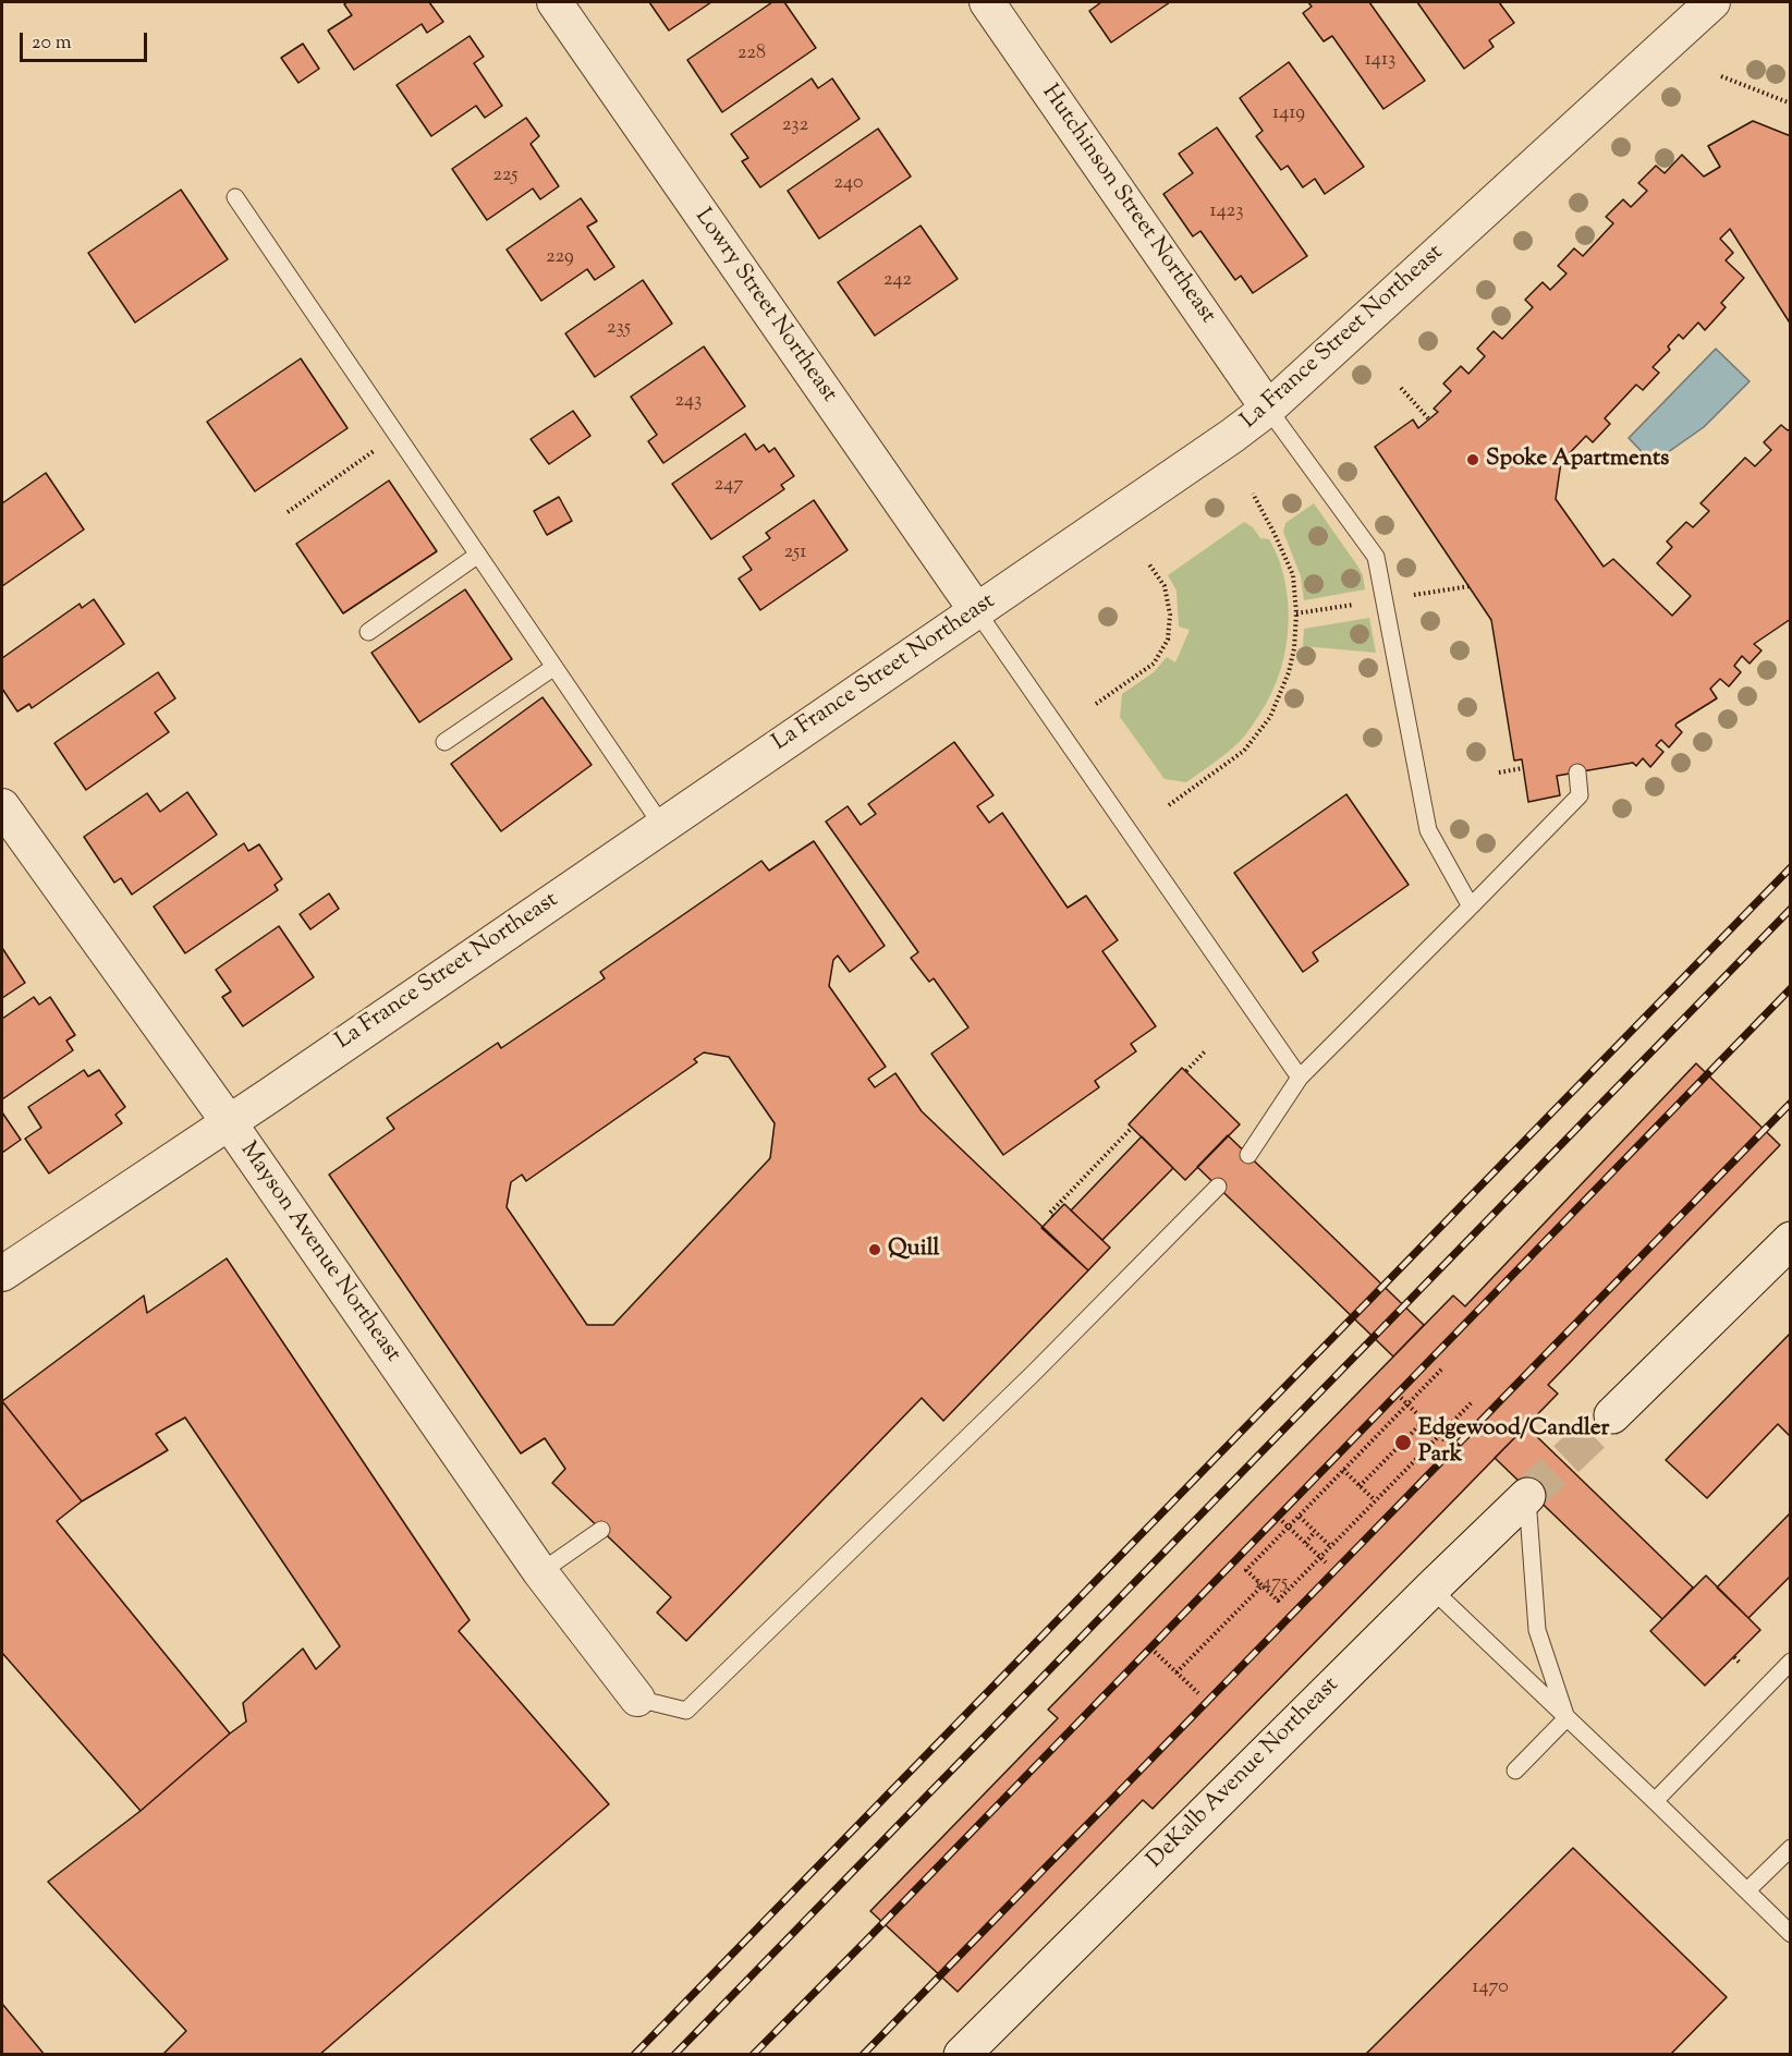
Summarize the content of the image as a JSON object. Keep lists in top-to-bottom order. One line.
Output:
{"streets":{"main road":["DeKalb Avenue Northeast"],"street":["Hutchinson Street Northeast","Lowry Street Northeast","La France Street Northeast","Mayson Avenue Northeast"]},"crossings":[["Hutchinson Street Northeast","La France Street Northeast"],["Lowry Street Northeast","La France Street Northeast"],["La France Street Northeast","Mayson Avenue Northeast"]],"places":["Spoke Apartments","Quill","Edgewood/Candler Park"],"house_numbers":["228","1413","1419","232","225","240","1423","229","242","235","243","247","251","1475","1470"],"scale_bar":"20 m"}
